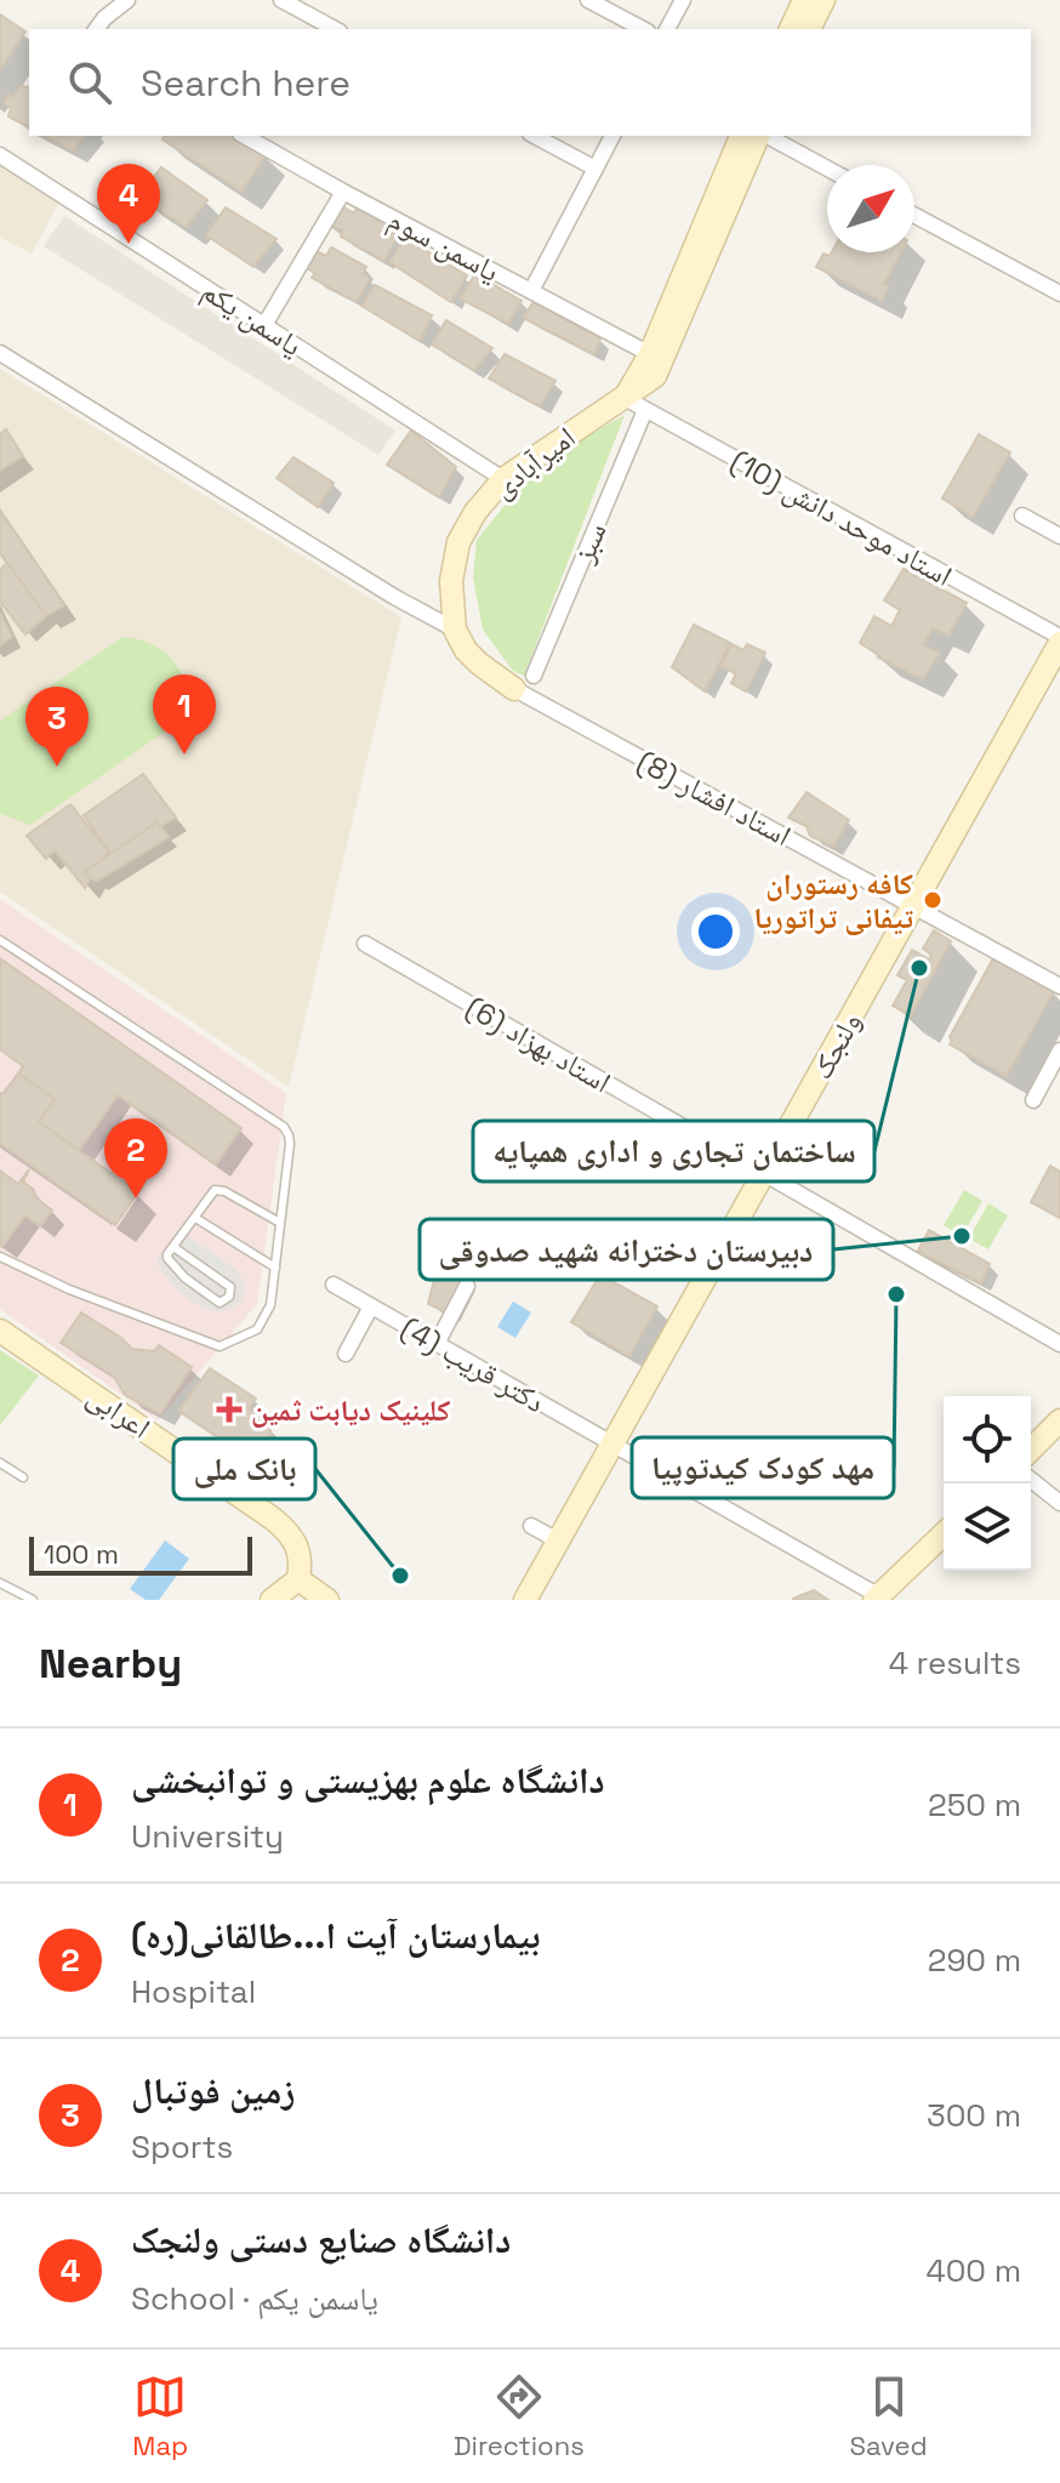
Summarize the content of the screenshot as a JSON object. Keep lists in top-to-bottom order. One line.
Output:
{"streets":{"street":["یاسمن سوم","یاسمن یکم","امیرآبادی","استاد موحد دانش (10)","سبز","استاد افشار (8)","استاد بهزاد (6)","ولنجک","دکتر قریب (4)","اعرابی"]},"crossings":[["یاسمن سوم","امیرآبادی"],["یاسمن یکم","امیرآبادی"],["امیرآبادی","استاد موحد دانش (10)"],["استاد موحد دانش (10)","سبز"],["استاد موحد دانش (10)","ولنجک"],["استاد افشار (8)","ولنجک"],["استاد بهزاد (6)","ولنجک"],["ولنجک","دکتر قریب (4)"]],"places":{"other":["کافه رستوران تیفانی تراتوریا","ساختمان تجاری و اداری همپایه","دبیرستان دخترانه شهید صدوقی","مهد کودک کیدتوپیا","بانک ملی"],"health":["کلینیک دیابت ثمین"]},"scale_bar":"100 m","north":"top right","page":{"search":"Search here","pins":["4","1","3","2"],"scale":"100 m","heading":["Nearby","4 results"],"list":[{"mark":"1","name":"دانشگاه علوم بهزیستی و توانبخشی","note":"University","value":"250 m"},{"mark":"2","name":"بیمارستان آیت ا...طالقانی(ره)","note":"Hospital","value":"290 m"},{"mark":"3","name":"زمین فوتبال","note":"Sports","value":"300 m"},{"mark":"4","name":"دانشگاه صنایع دستى ولنجک","note":"School · یاسمن یکم","value":"400 m"}],"nav":["Map","Directions","Saved"]}}
